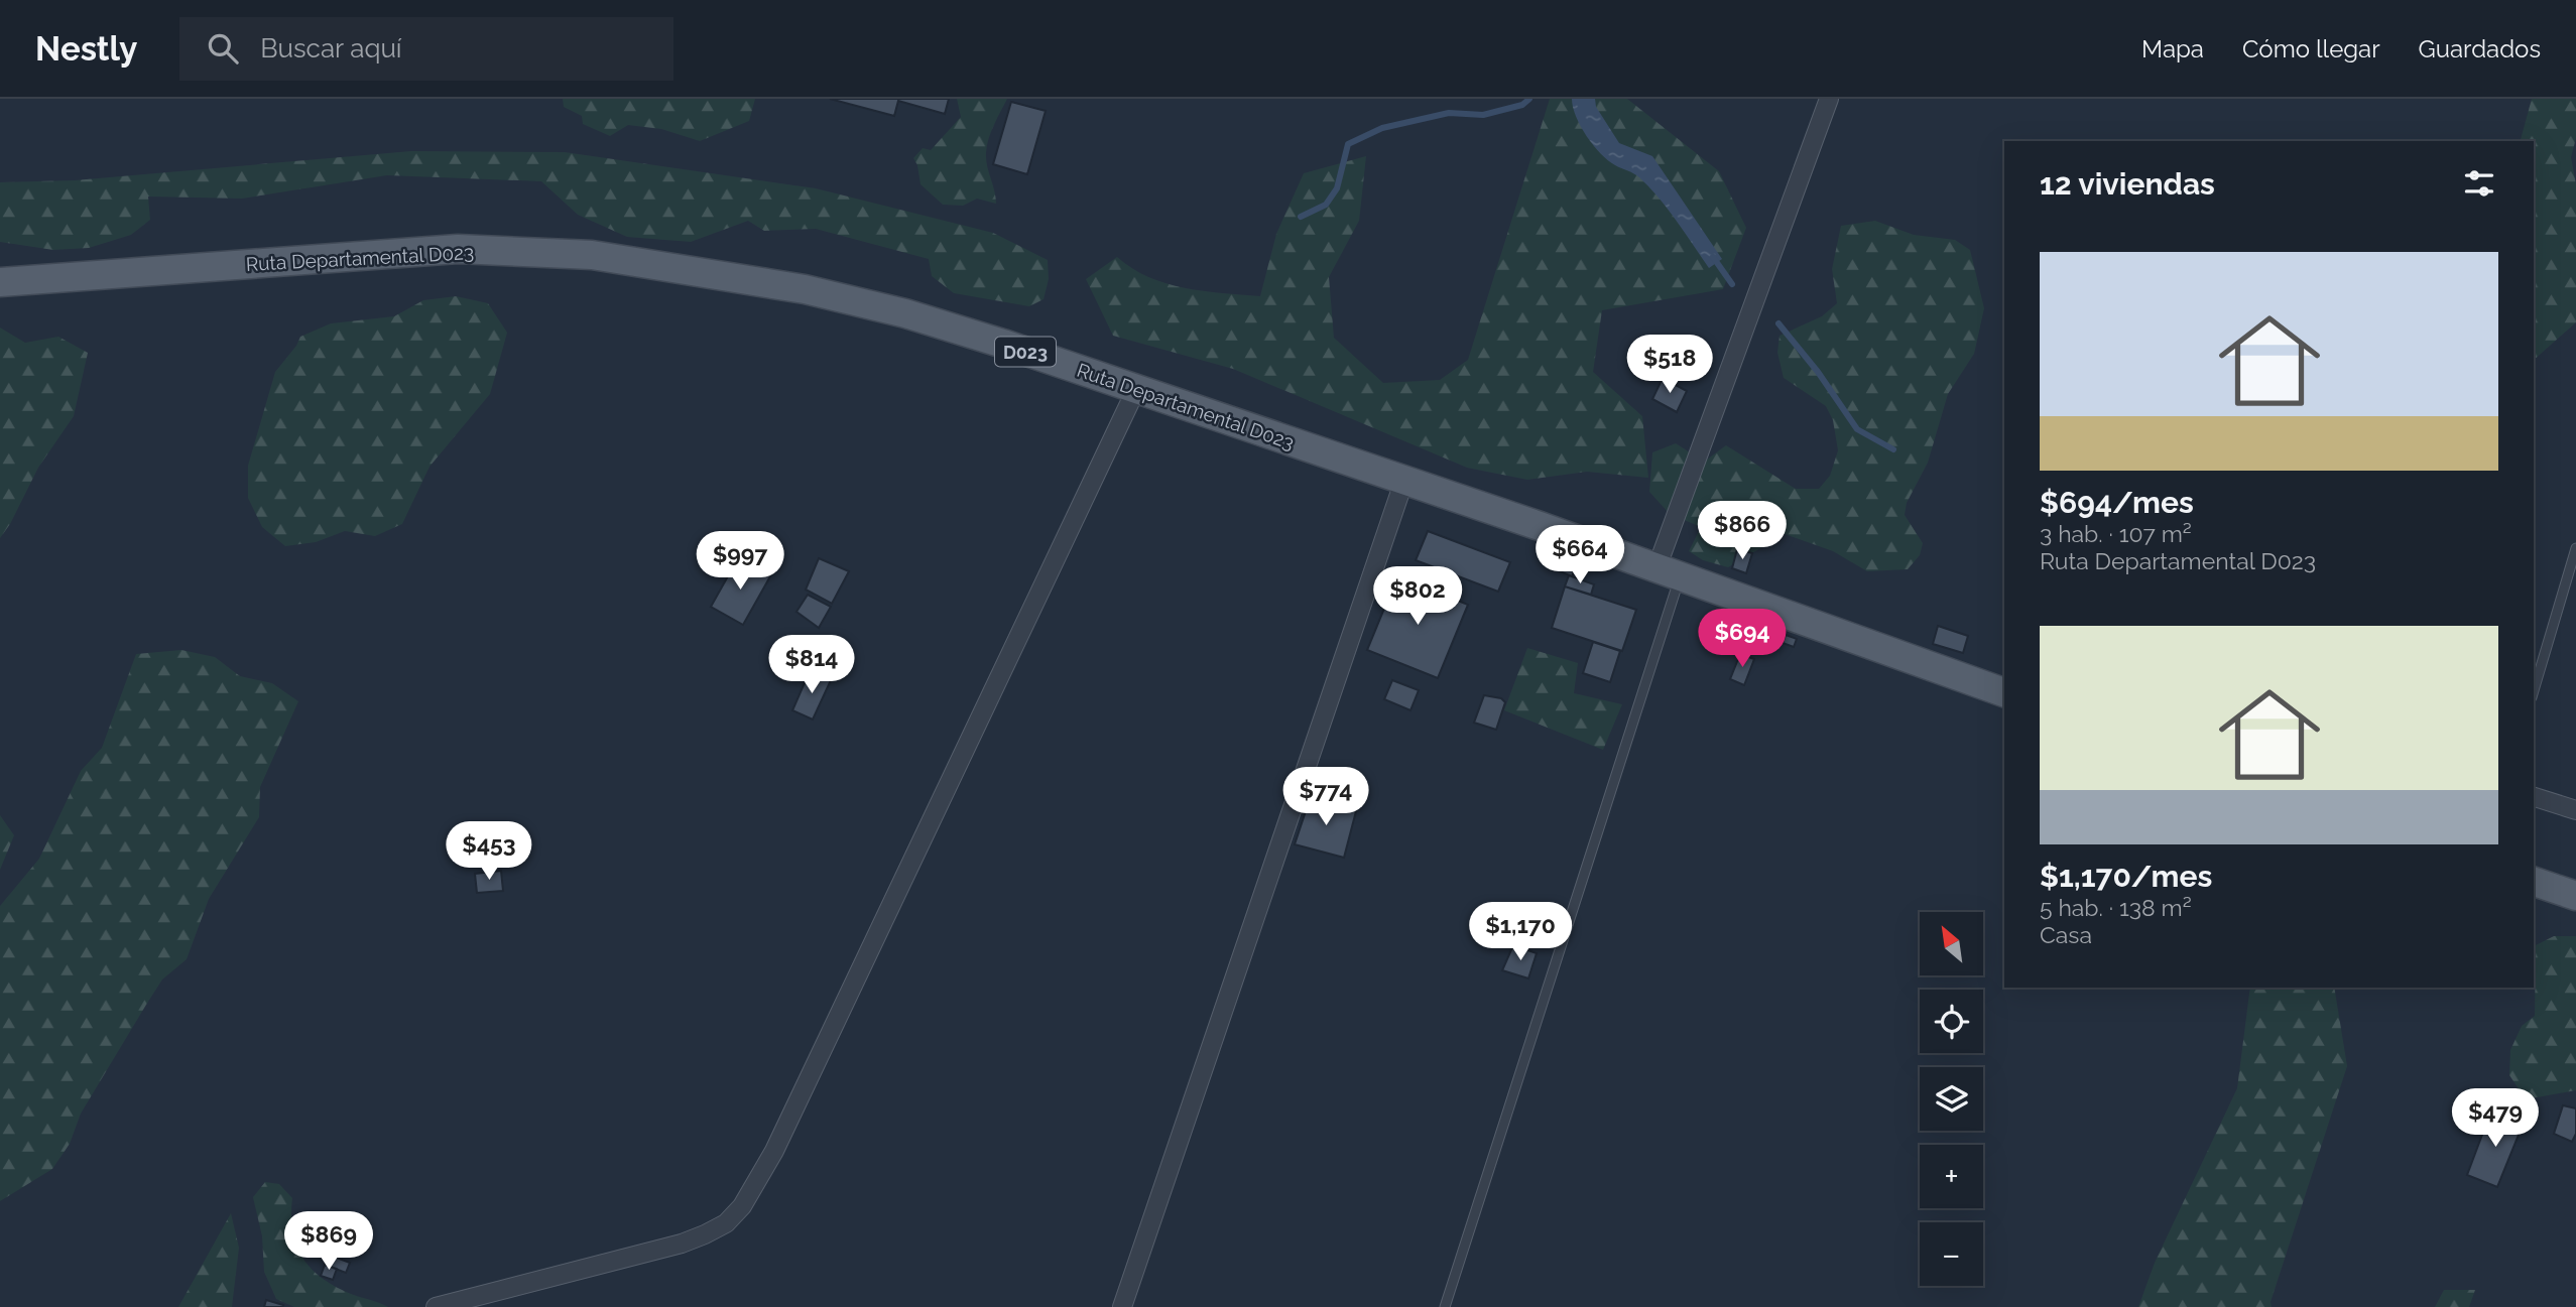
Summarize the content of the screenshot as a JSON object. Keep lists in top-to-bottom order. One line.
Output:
{"streets":{"main road":["Ruta Departamental D023","D023"]},"north":"top left","page":{"header":"Nestly","search":"Buscar aquí","nav":["Mapa","Cómo llegar","Guardados"],"heading":"12 viviendas","list":[{"name":"$694/mes","note":"3 hab. · 107 m² · Ruta Departamental D023"},{"name":"$1,170/mes","note":"5 hab. · 138 m² · Casa"}],"price":["$518","$866","$664","$997","$802","$694","$814","$774","$453","$1,170","$479","$869"],"map_buttons":["+","−"]}}
